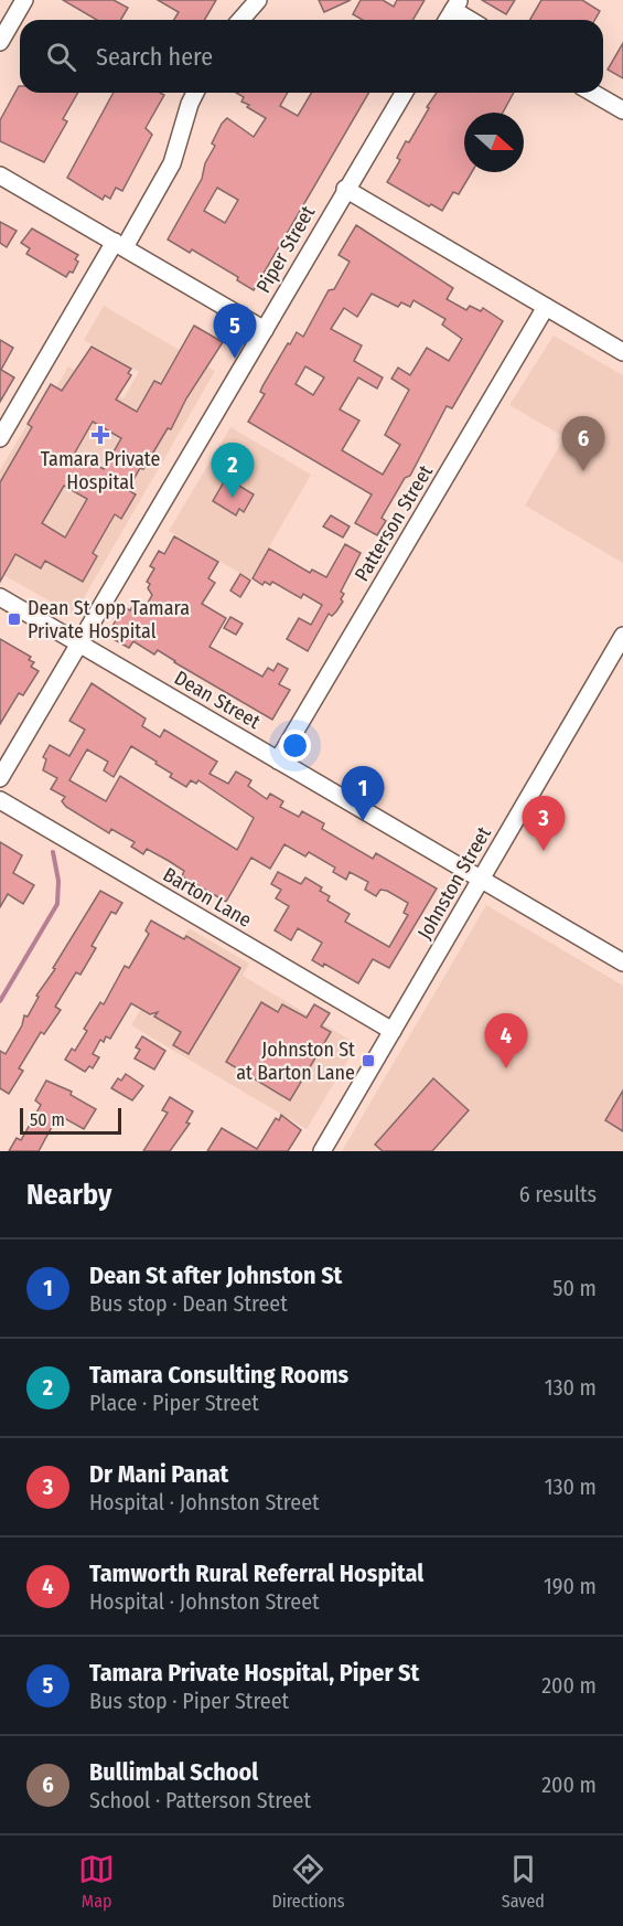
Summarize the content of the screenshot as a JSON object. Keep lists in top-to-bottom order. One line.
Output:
{"streets":{"street":["Piper Street","Patterson Street","Dean Street","Johnston Street","Barton Lane"]},"crossings":[["Piper Street","Dean Street"],["Patterson Street","Dean Street"],["Dean Street","Johnston Street"],["Johnston Street","Barton Lane"]],"places":{"health":["Tamara Private Hospital"],"transit":["Dean St opp Tamara Private Hospital","Johnston St at Barton Lane"]},"scale_bar":"50 m","north":"right","page":{"search":"Search here","pins":["5","6","2","1","3","4"],"scale":"50 m","heading":["Nearby","6 results"],"list":[{"mark":"1","name":"Dean St after Johnston St","note":"Bus stop · Dean Street","value":"50 m"},{"mark":"2","name":"Tamara Consulting Rooms","note":"Place · Piper Street","value":"130 m"},{"mark":"3","name":"Dr Mani Panat","note":"Hospital · Johnston Street","value":"130 m"},{"mark":"4","name":"Tamworth Rural Referral Hospital","note":"Hospital · Johnston Street","value":"190 m"},{"mark":"5","name":"Tamara Private Hospital, Piper St","note":"Bus stop · Piper Street","value":"200 m"},{"mark":"6","name":"Bullimbal School","note":"School · Patterson Street","value":"200 m"}],"nav":["Map","Directions","Saved"]}}
